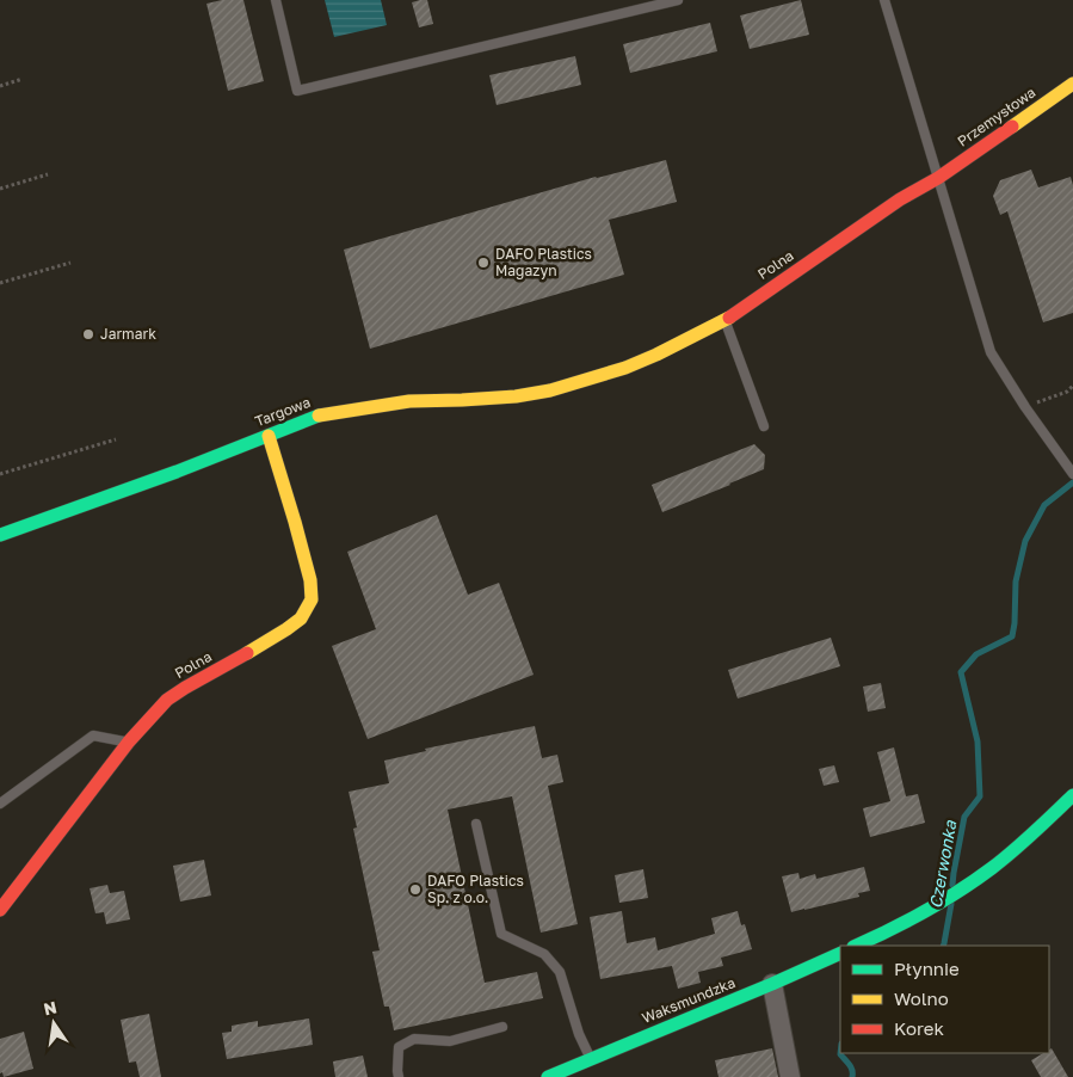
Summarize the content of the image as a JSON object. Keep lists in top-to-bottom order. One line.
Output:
{"streets":{"street":["Przemysłowa","Polna","Targowa","Waksmundzka"]},"crossings":[["Przemysłowa","Polna"],["Polna","Targowa"]],"water":["Czerwonka"],"places":["DAFO Plastics Magazyn","Jarmark","DAFO Plastics Sp. z o.o."],"legend":["Płynnie","Wolno","Korek"],"north":"top"}
